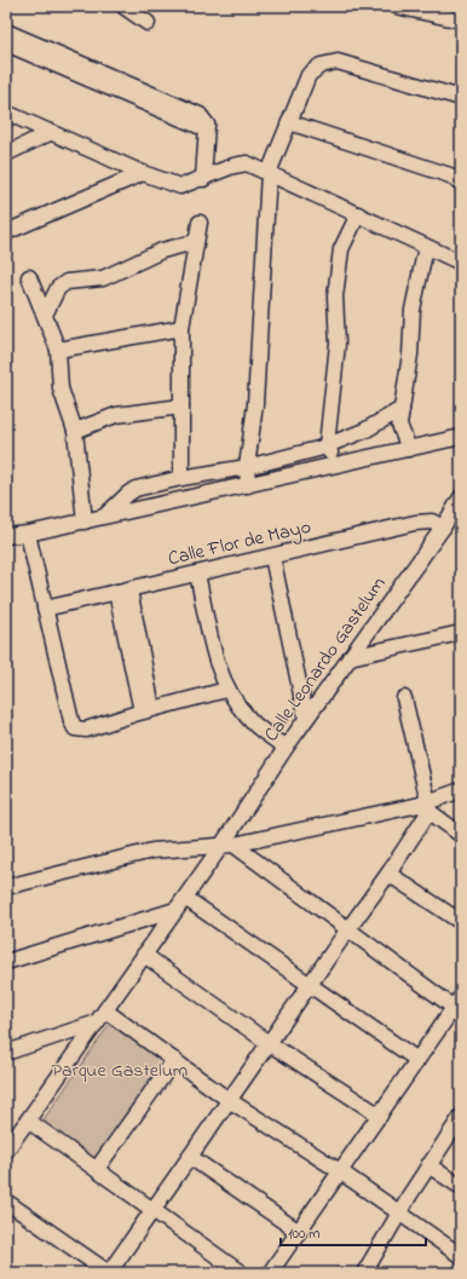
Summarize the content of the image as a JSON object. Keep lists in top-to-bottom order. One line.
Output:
{"streets":{"street":["Calle Flor de Mayo","Calle Leonardo Gastelum"]},"crossings":[["Calle Flor de Mayo","Calle Leonardo Gastelum"]],"parks":["Parque Gastelum"],"scale_bar":"100 m"}
